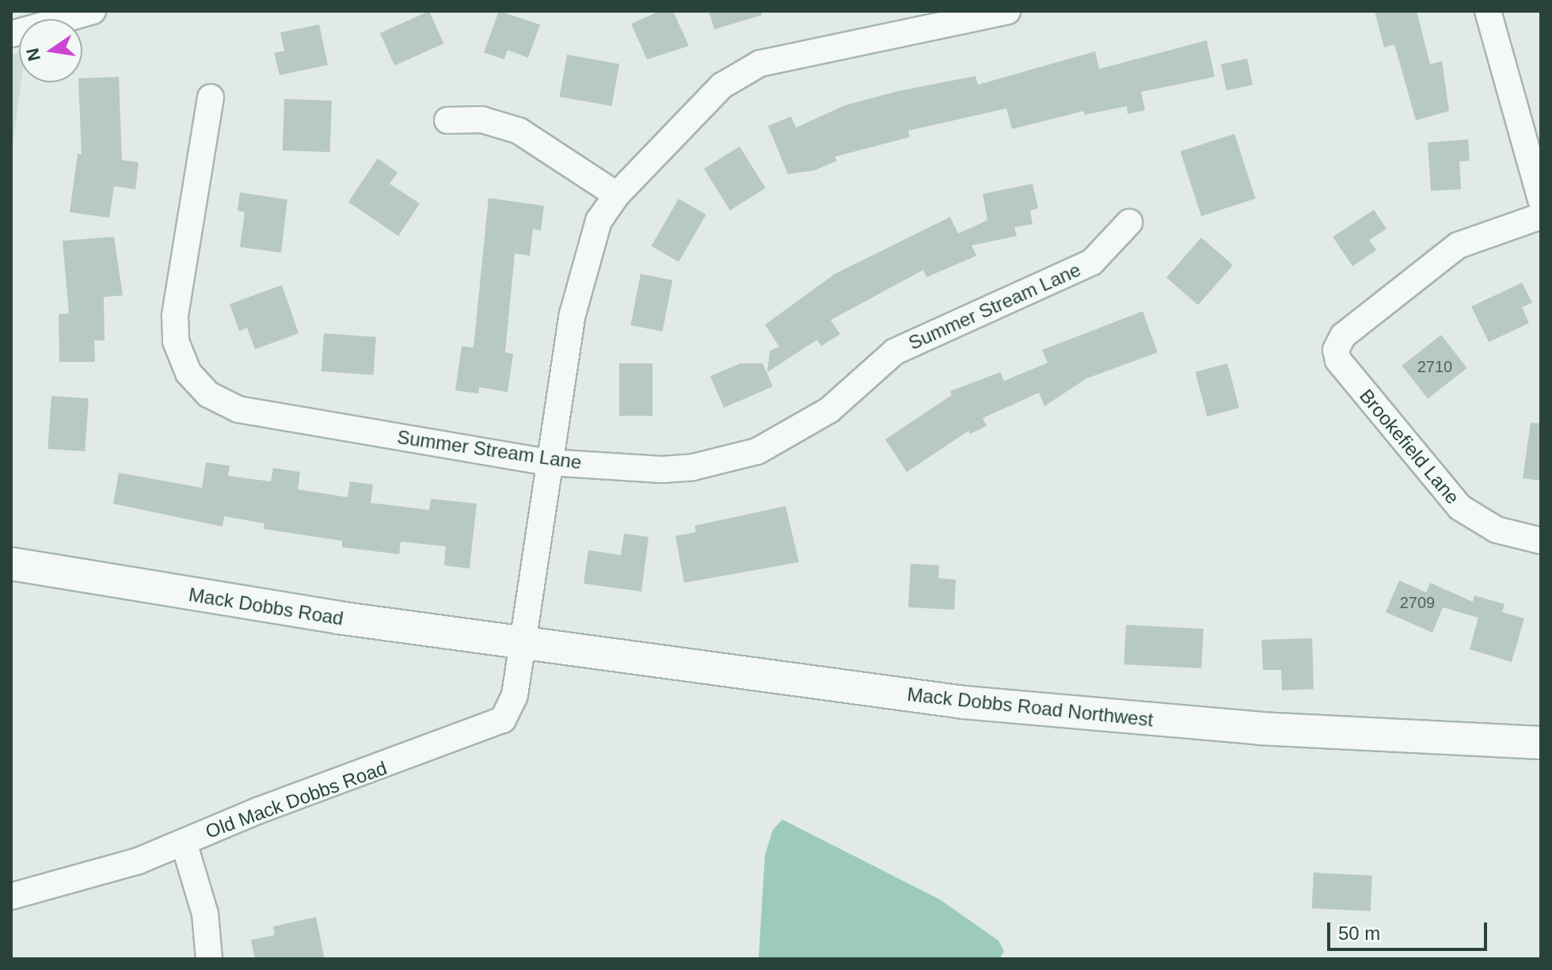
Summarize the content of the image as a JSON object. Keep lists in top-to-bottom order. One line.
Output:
{"streets":{"street":["Summer Stream Lane","Brookefield Lane","Mack Dobbs Road","Mack Dobbs Road Northwest","Old Mack Dobbs Road"]},"crossings":[["Summer Stream Lane","Old Mack Dobbs Road"],["Mack Dobbs Road","Mack Dobbs Road Northwest"],["Mack Dobbs Road","Old Mack Dobbs Road"],["Mack Dobbs Road Northwest","Old Mack Dobbs Road"]],"house_numbers":["2710","2709"],"scale_bar":"50 m","north":"left"}
